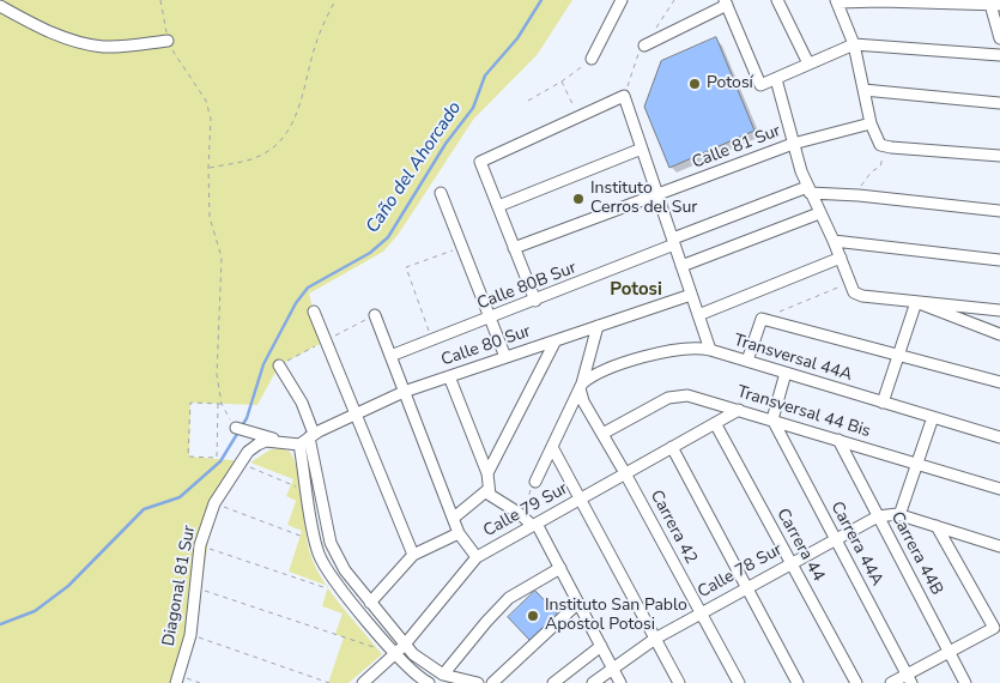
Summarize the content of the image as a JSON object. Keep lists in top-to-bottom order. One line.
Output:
{"streets":{"street":["Calle 81 Sur","Calle 80B Sur","Calle 80 Sur","Transversal 44A","Transversal 44 Bis","Calle 79 Sur","Carrera 42","Carrera 44A","Carrera 44","Carrera 44B","Calle 78 Sur","Diagonal 81 Sur"]},"crossings":[["Calle 80 Sur","Diagonal 81 Sur"],["Transversal 44A","Carrera 42"],["Transversal 44 Bis","Calle 79 Sur"],["Transversal 44 Bis","Carrera 42"],["Transversal 44 Bis","Carrera 44A"],["Transversal 44 Bis","Carrera 44B"],["Calle 79 Sur","Carrera 42"],["Calle 79 Sur","Carrera 44"],["Carrera 42","Calle 78 Sur"],["Carrera 44A","Calle 78 Sur"],["Carrera 44","Calle 78 Sur"],["Carrera 44B","Calle 78 Sur"]],"districts":["Potosi"],"water":["Caño del Ahorcado"],"places":["Potosí","Instituto Cerros del Sur","Instituto San Pablo Apostol Potosi"]}
